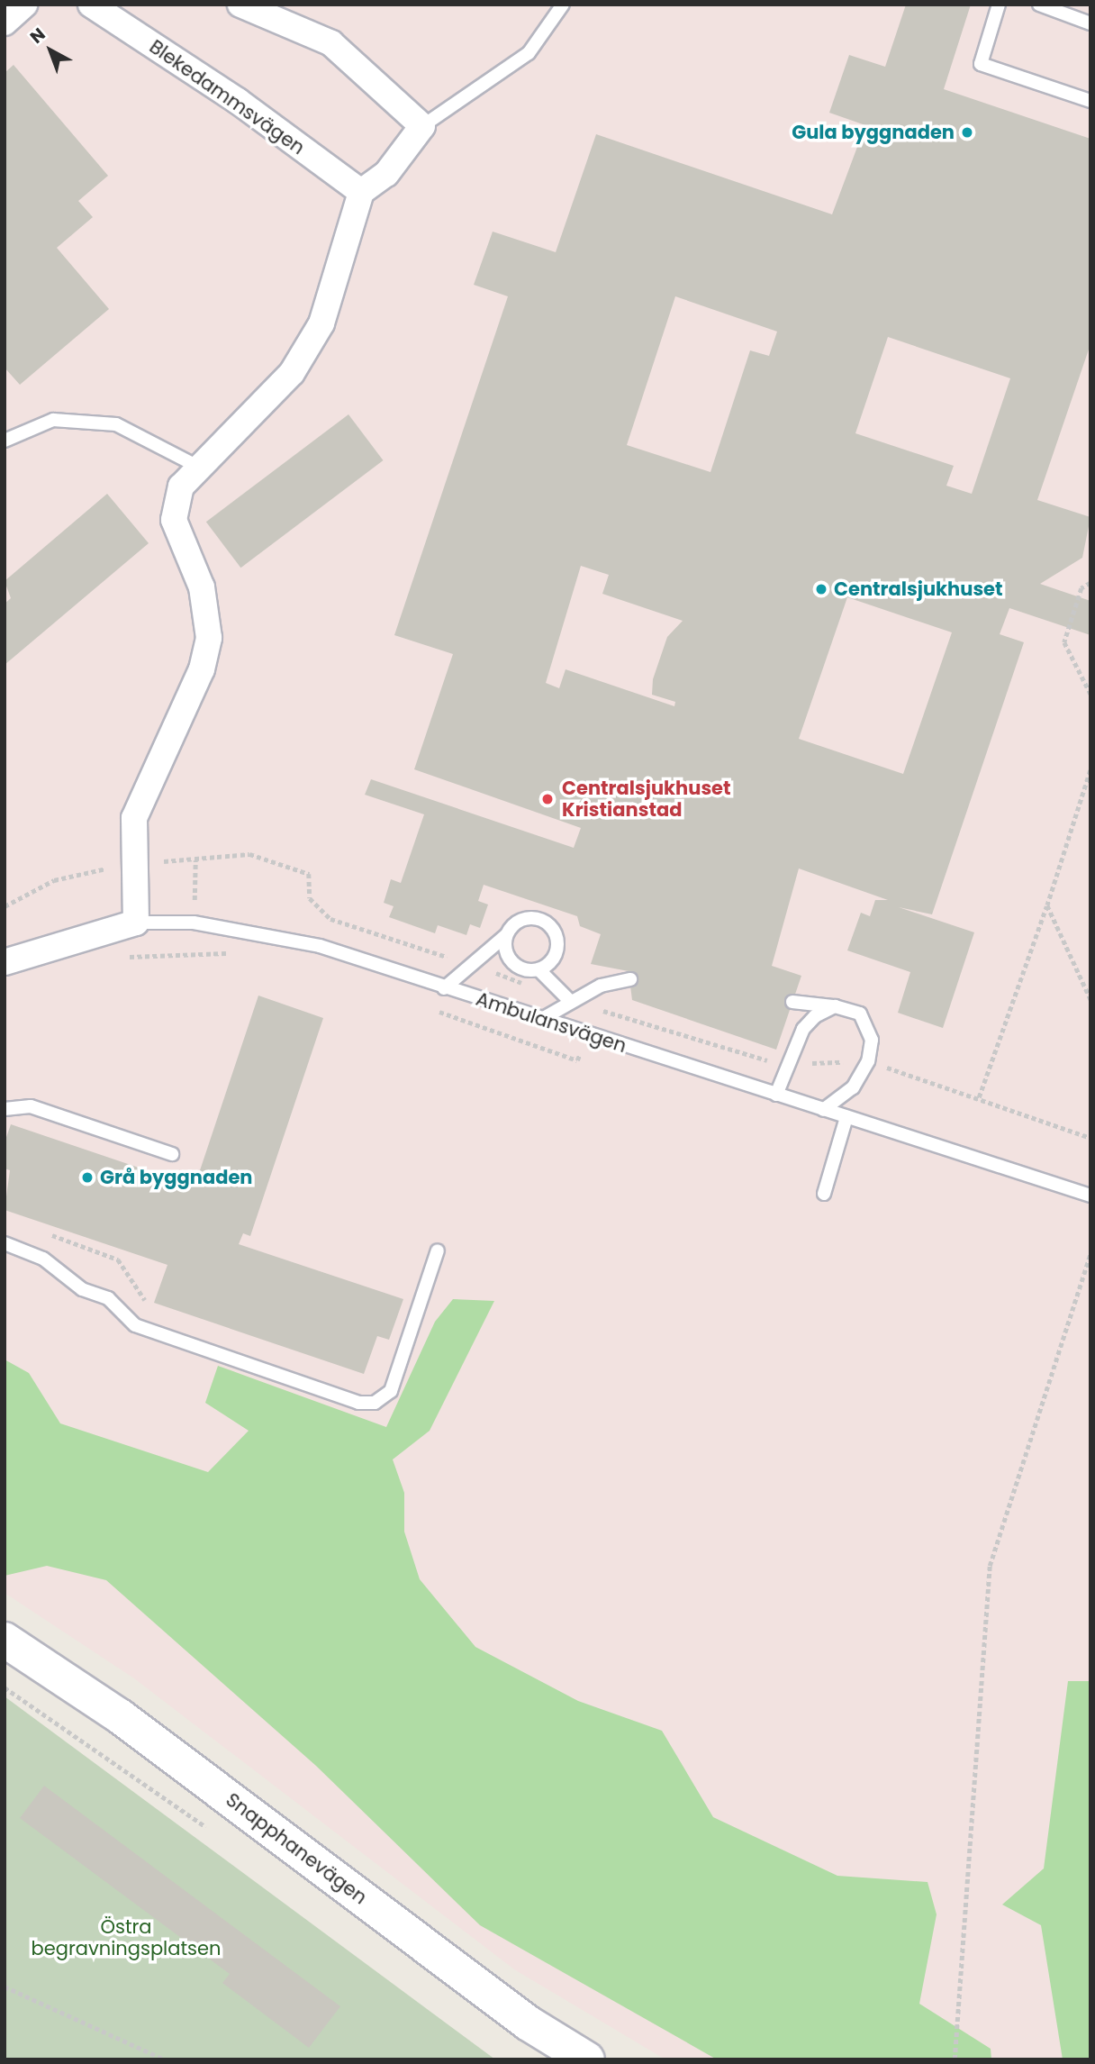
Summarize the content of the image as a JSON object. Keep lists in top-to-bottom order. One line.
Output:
{"streets":{"main road":["Snapphanevägen"],"street":["Blekedammsvägen","Ambulansvägen"]},"parks":["Östra begravningsplatsen"],"places":["Gula byggnaden","Centralsjukhuset","Centralsjukhuset Kristianstad","Grå byggnaden"],"north":"top left"}
